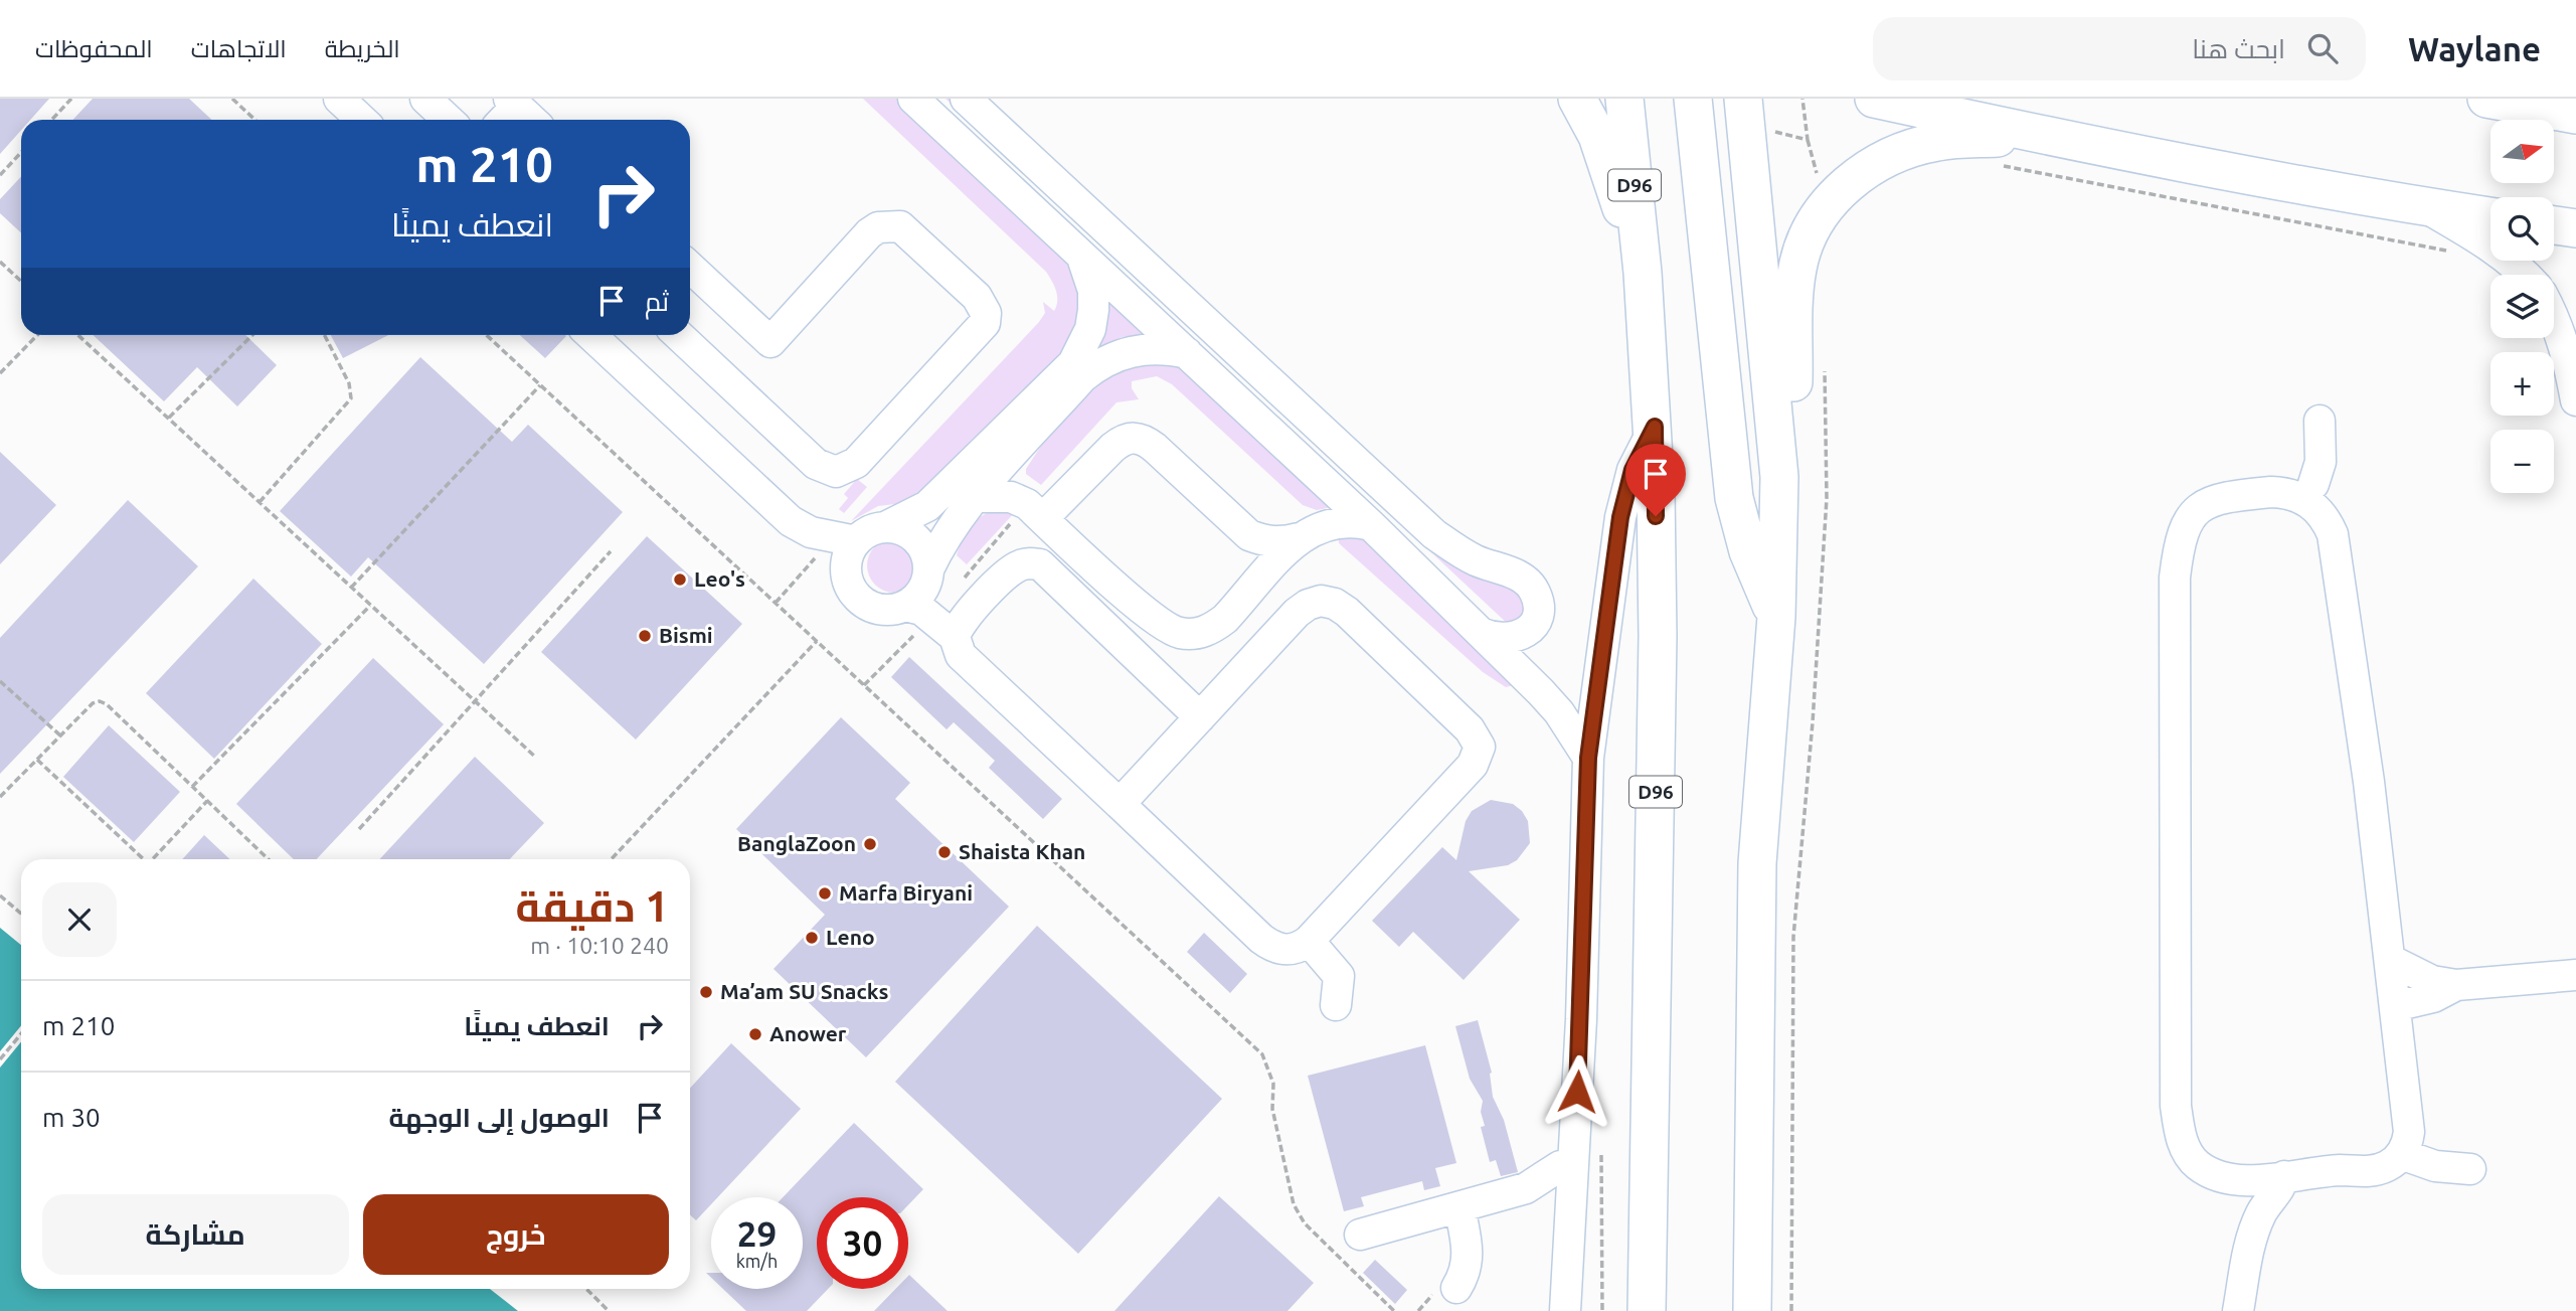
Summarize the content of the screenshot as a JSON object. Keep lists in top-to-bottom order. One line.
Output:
{"streets":{"main road":["D96"]},"places":["Leo's","Bismi","BanglaZoon","Shaista Khan","Marfa Biryani","Leno","Ma’am SU Snacks","Anower"],"north":"right","page":{"header":"Waylane","search":"ابحث هنا","nav":["الخريطة","الاتجاهات","المحفوظات"],"map_buttons":["+","−"],"turn":["210 m","انعطف يمينًا"],"then":"ثم","heading":["1 دقيقة","240 m · 10:10"],"list":[{"name":"انعطف يمينًا","value":"210 m"},{"name":"الوصول إلى الوجهة","value":"30 m"}],"buttons":["خروج","مشاركة"],"speed":"29 km/h","limit":"30"}}
